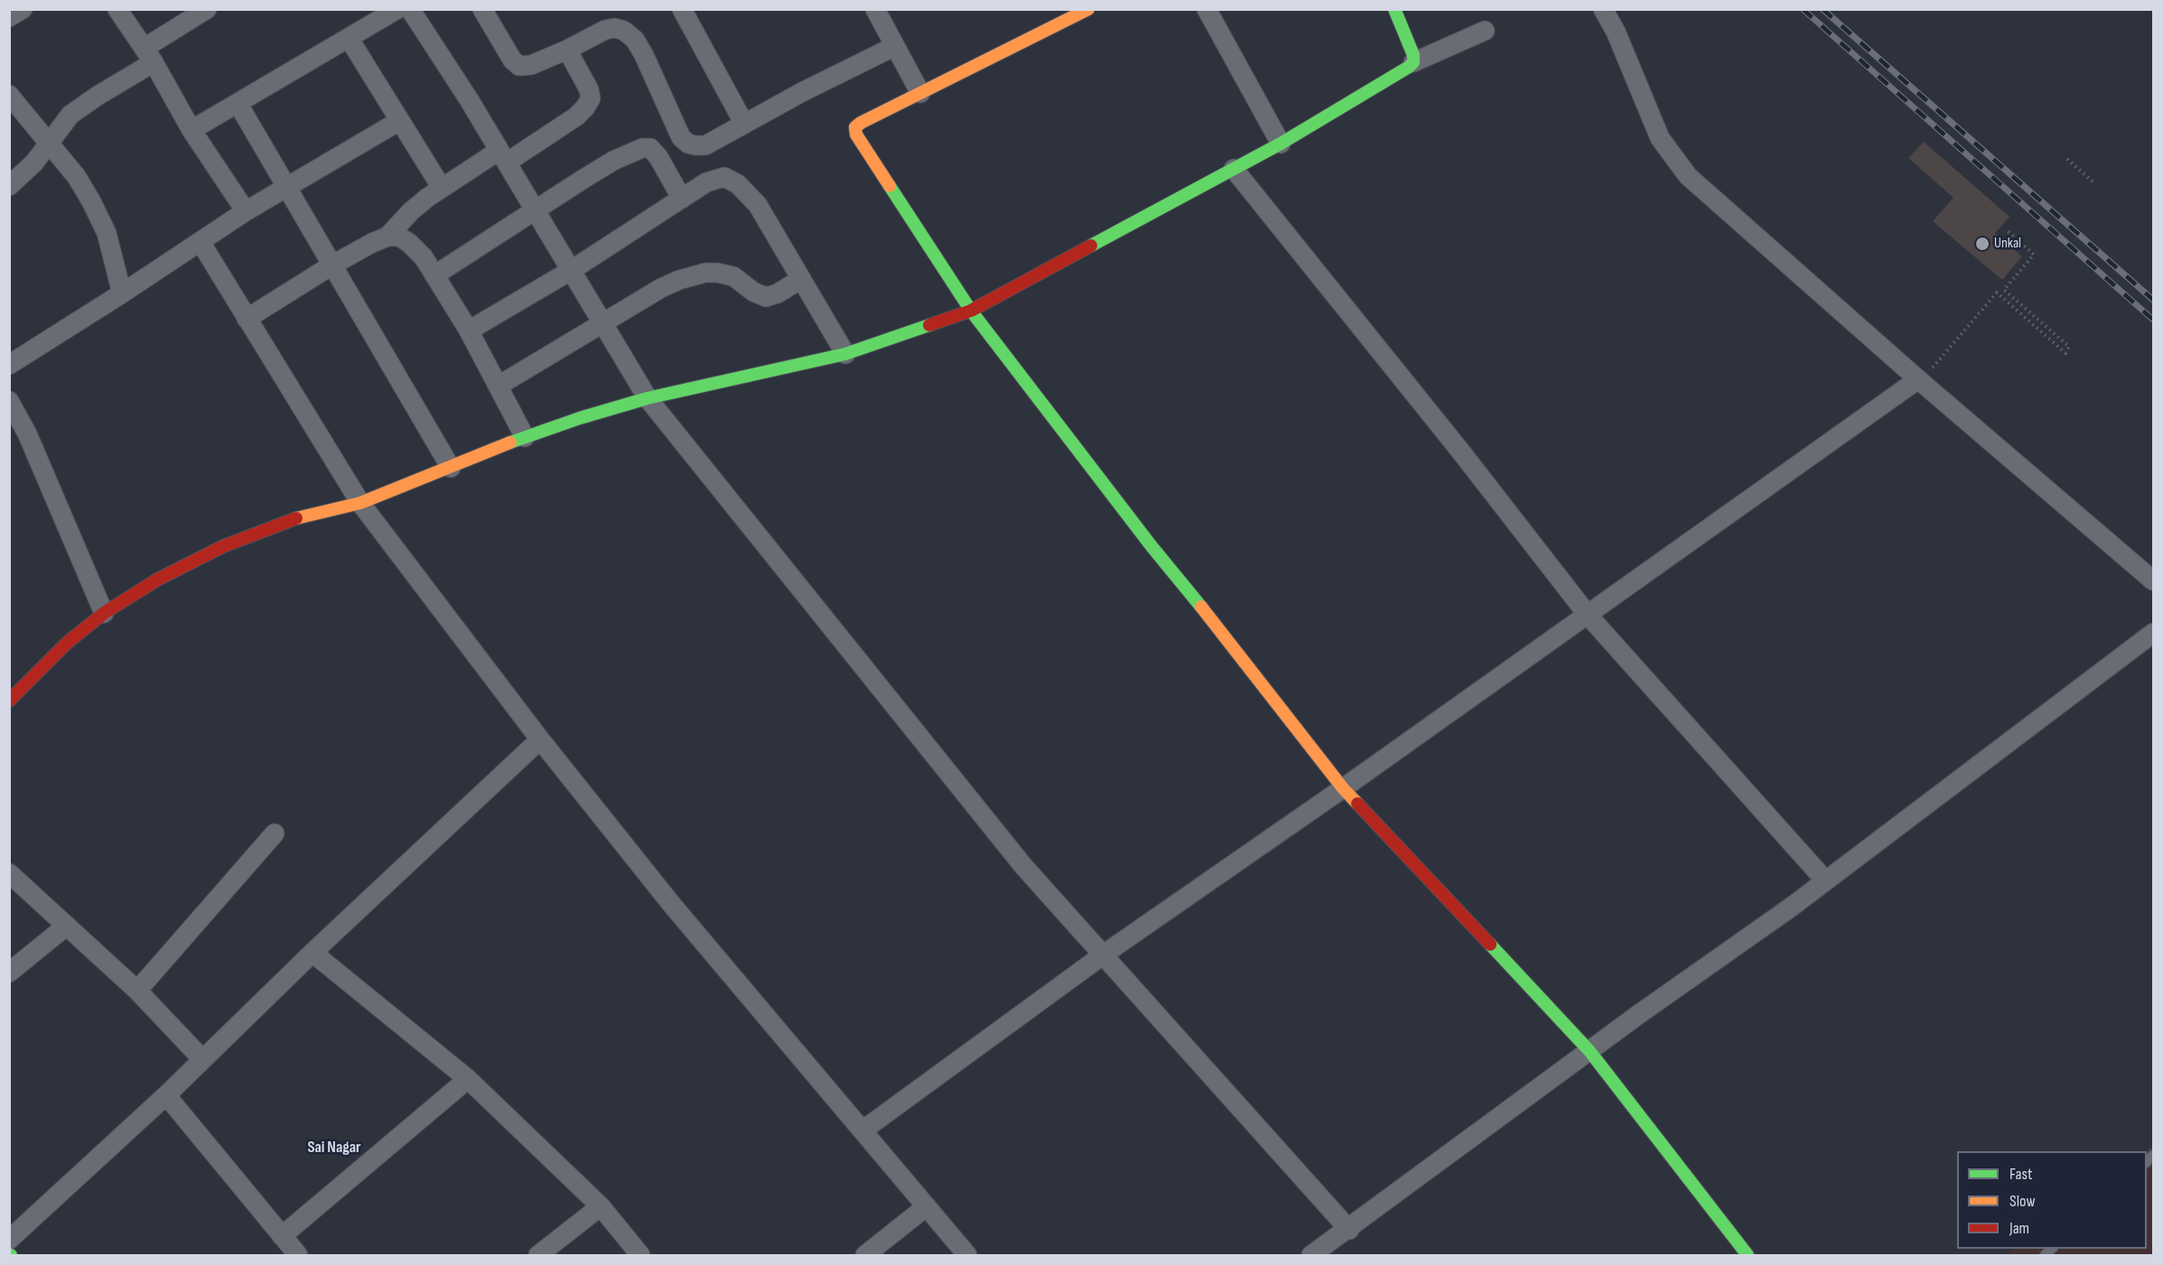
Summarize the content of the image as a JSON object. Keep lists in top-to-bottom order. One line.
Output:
{"districts":["Sai Nagar"],"places":["Unkal"],"legend":["Fast","Slow","Jam"]}
